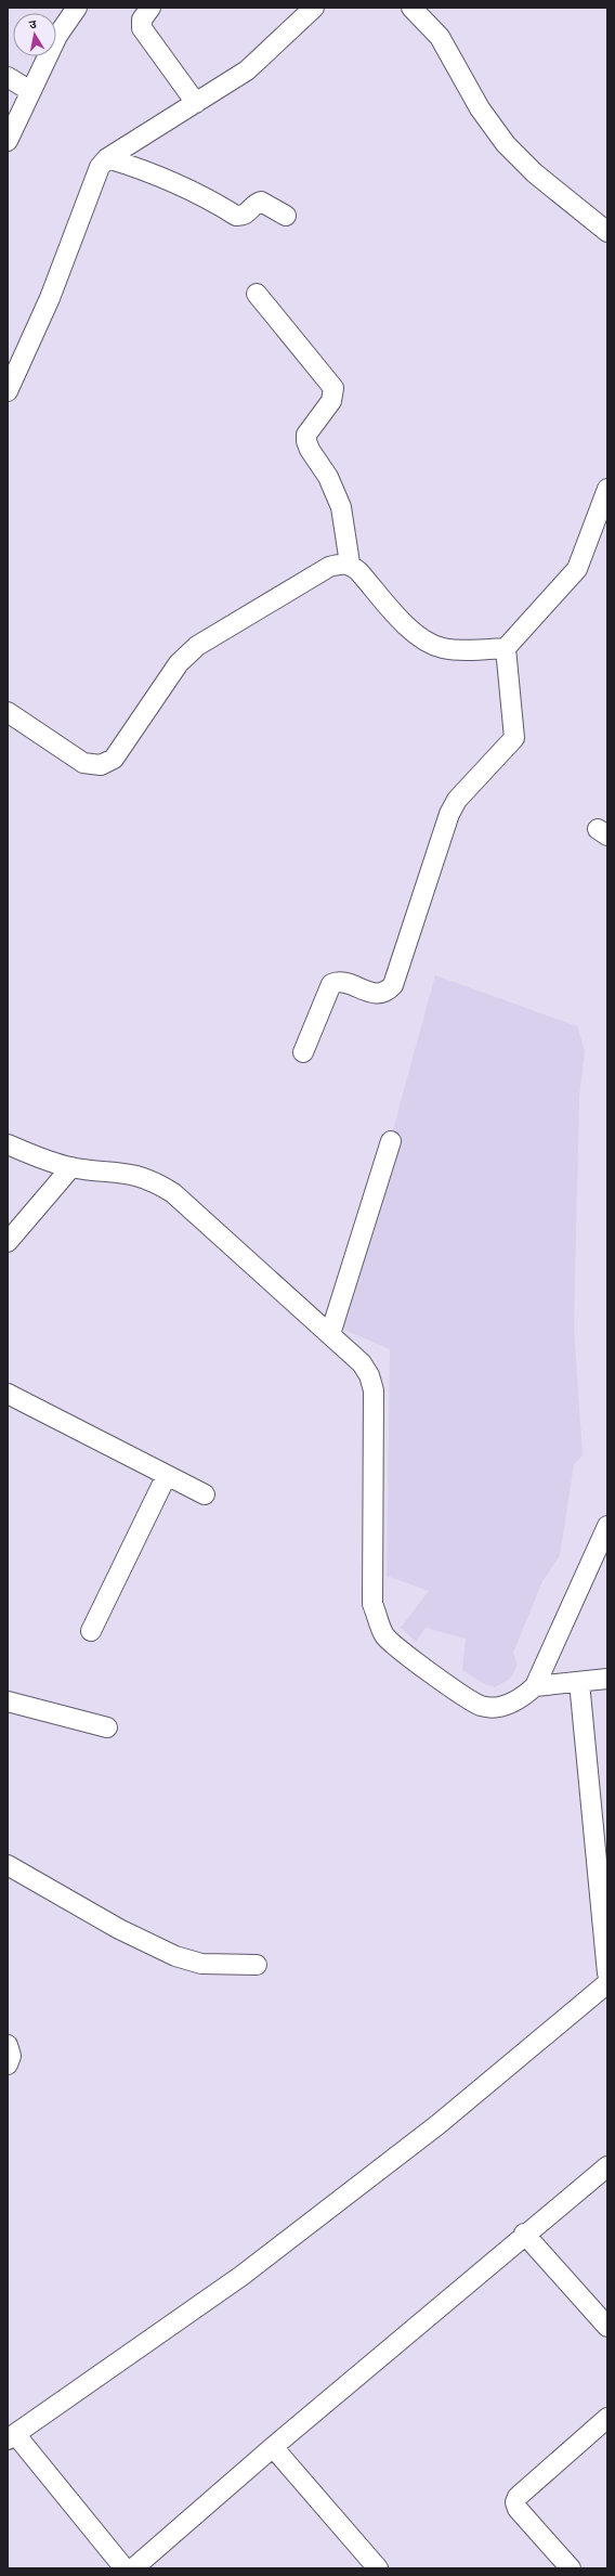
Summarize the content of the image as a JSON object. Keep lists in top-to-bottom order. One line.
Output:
{"north":"top"}
